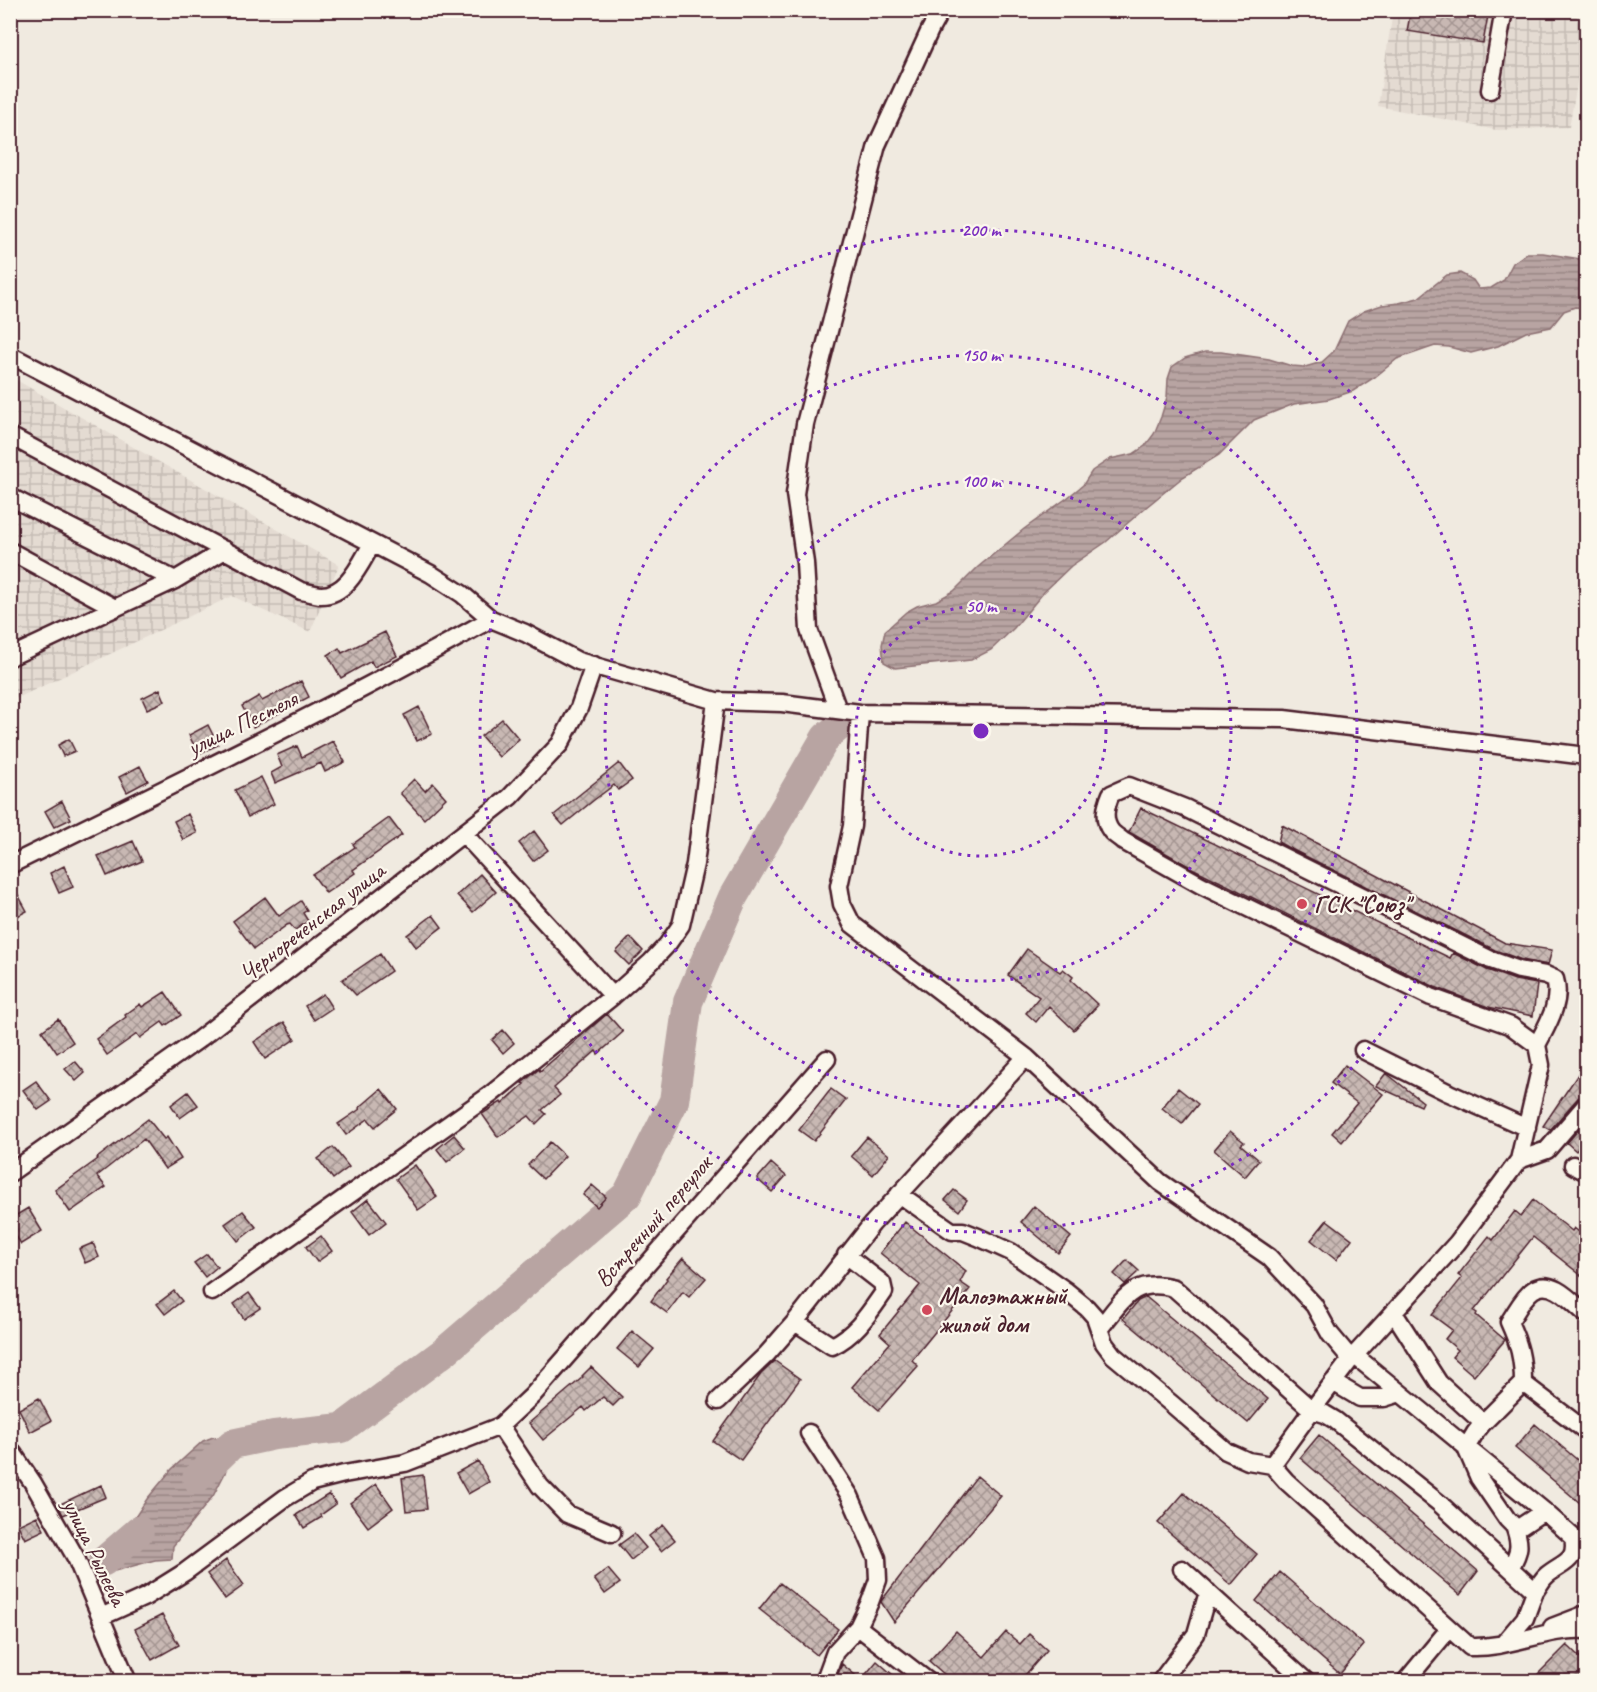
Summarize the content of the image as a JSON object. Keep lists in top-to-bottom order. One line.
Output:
{"streets":{"street":["улица Пестеля","Чернореченская улица","Встречный переулок","улица Рылеева"]},"crossings":[["Встречный переулок","улица Рылеева"]],"places":["ГСК \"Союз\"","Малоэтажный жилой дом"],"rings":["200 m","150 m","100 m","50 m"]}
